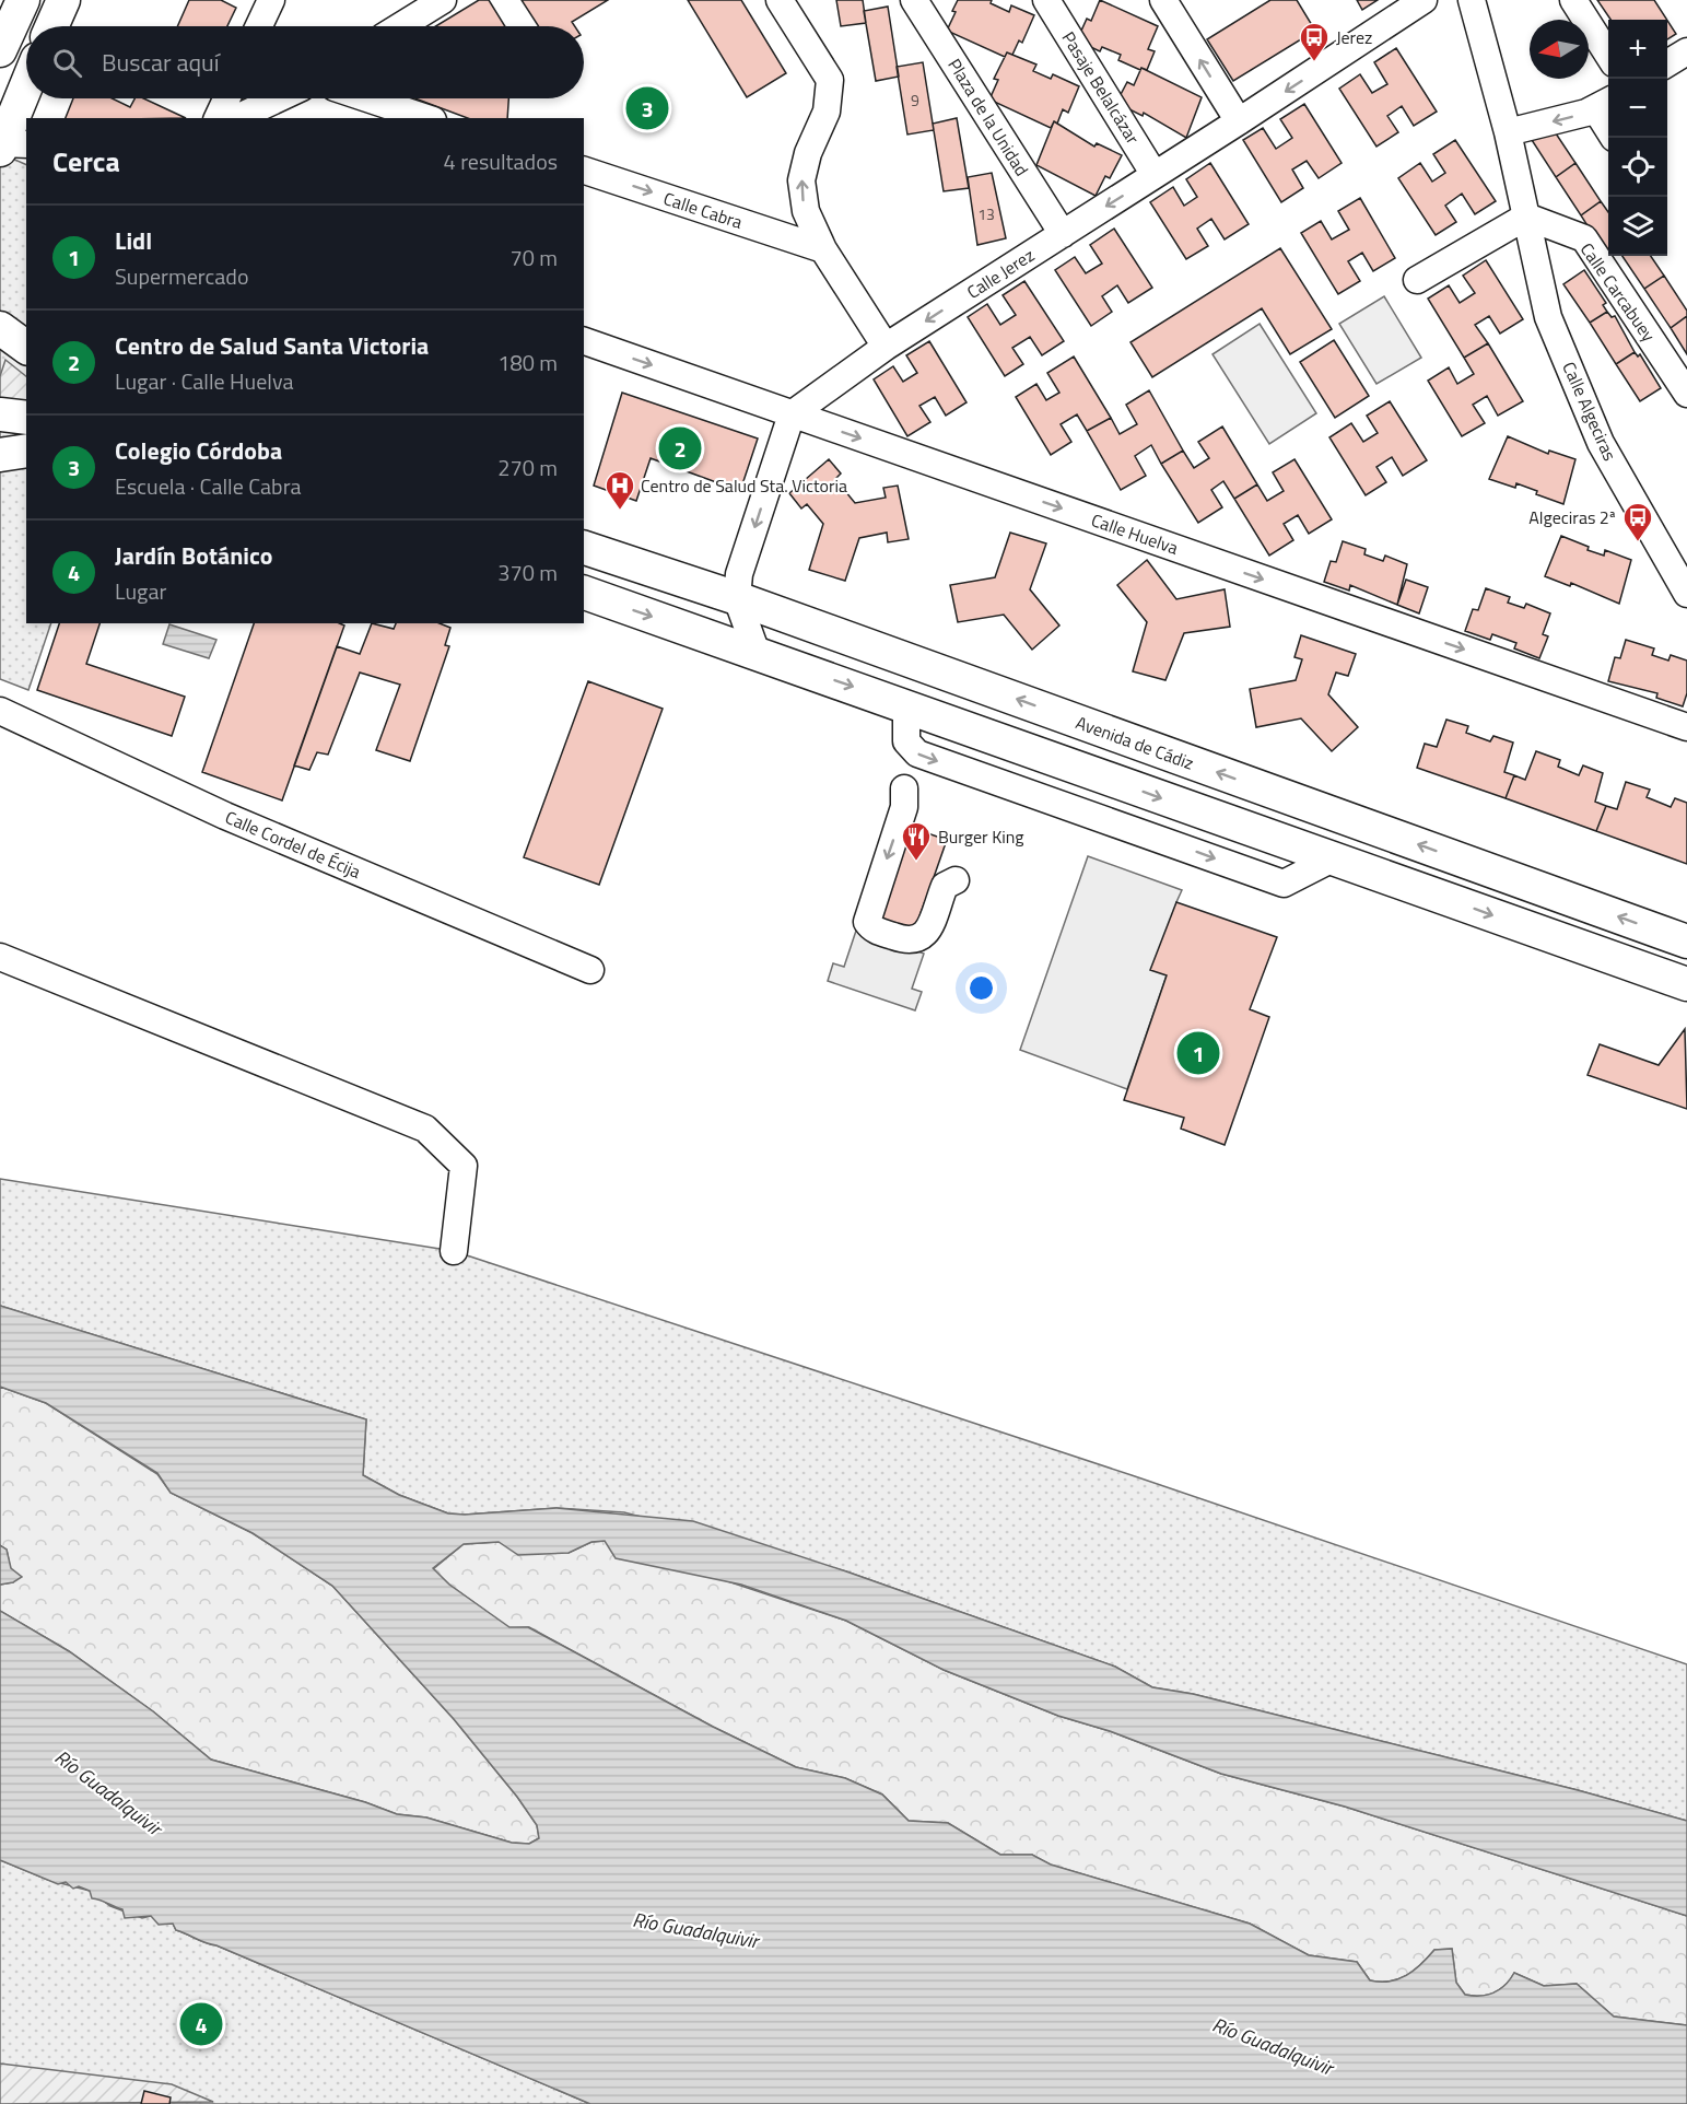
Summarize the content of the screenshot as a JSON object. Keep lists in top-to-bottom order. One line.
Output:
{"streets":{"main road":["Avenida de Cádiz"],"street":["Pasaje Belalcázar","Plaza de la Unidad","Calle Cabra","Calle Jerez","Calle Carcabuey","Calle Algeciras","Calle Huelva","Calle Cordel de Écija"]},"crossings":[["Pasaje Belalcázar","Calle Jerez"],["Plaza de la Unidad","Calle Jerez"],["Calle Jerez","Calle Huelva"],["Calle Carcabuey","Calle Algeciras"]],"one_way":["Calle Cabra","Calle Jerez","Calle Huelva"],"water":["Río Guadalquivir"],"places":{"bus stop":["Jerez","Algeciras 2ª"],"hospital":["Centro de Salud Sta. Victoria"],"restaurant":["Burger King"]},"house_numbers":["9","13"],"north":"left","page":{"map_buttons":["+","−"],"search":"Buscar aquí","pins":["3","2","1","4"],"heading":["Cerca","4 resultados"],"list":[{"mark":"1","name":"Lidl","note":"Supermercado","value":"70 m"},{"mark":"2","name":"Centro de Salud Santa Victoria","note":"Lugar · Calle Huelva","value":"180 m"},{"mark":"3","name":"Colegio Córdoba","note":"Escuela · Calle Cabra","value":"270 m"},{"mark":"4","name":"Jardín Botánico","note":"Lugar","value":"370 m"}]}}
